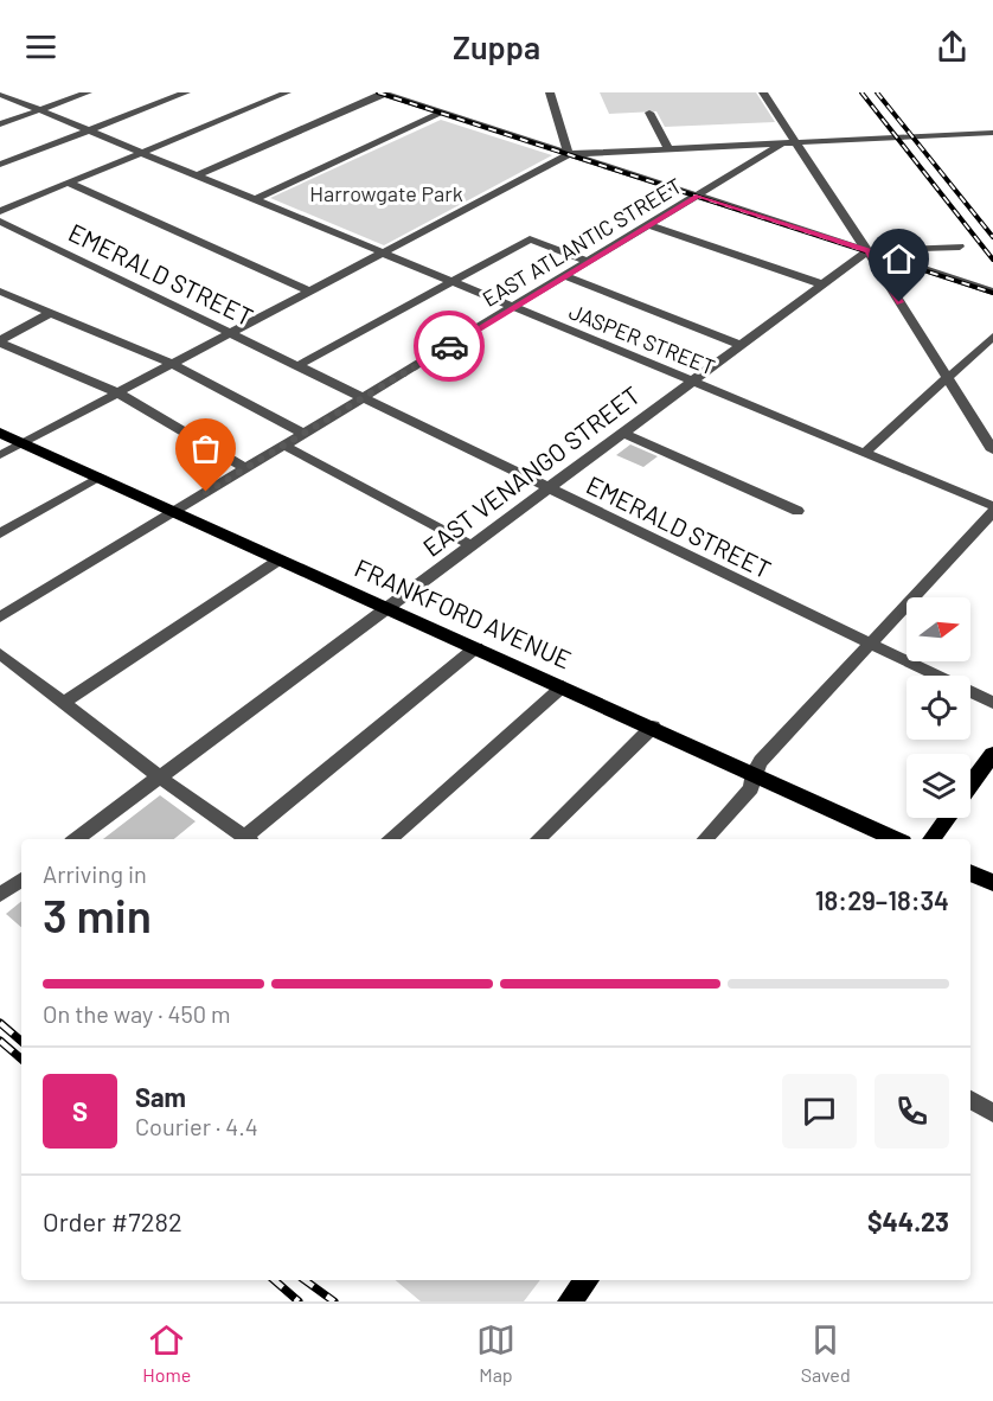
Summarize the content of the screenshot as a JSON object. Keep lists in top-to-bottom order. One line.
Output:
{"streets":{"main road":["FRANKFORD AVENUE"],"street":["EAST ATLANTIC STREET","EMERALD STREET","JASPER STREET","EAST VENANGO STREET"]},"crossings":[["EAST ATLANTIC STREET","EMERALD STREET"],["EAST ATLANTIC STREET","JASPER STREET"],["EAST ATLANTIC STREET","FRANKFORD AVENUE"],["EMERALD STREET","EAST VENANGO STREET"],["JASPER STREET","EAST VENANGO STREET"],["EAST VENANGO STREET","FRANKFORD AVENUE"]],"parks":["Harrowgate Park"],"north":"right","page":{"header":"Zuppa","heading":["3 min","Arriving in","18:29–18:34"],"panel":["Sam","Courier · 4.4","Order #7282","$44.23"],"bar":"On the way · 450 m","round":"S","tabs":["Home","Map","Saved"]}}
